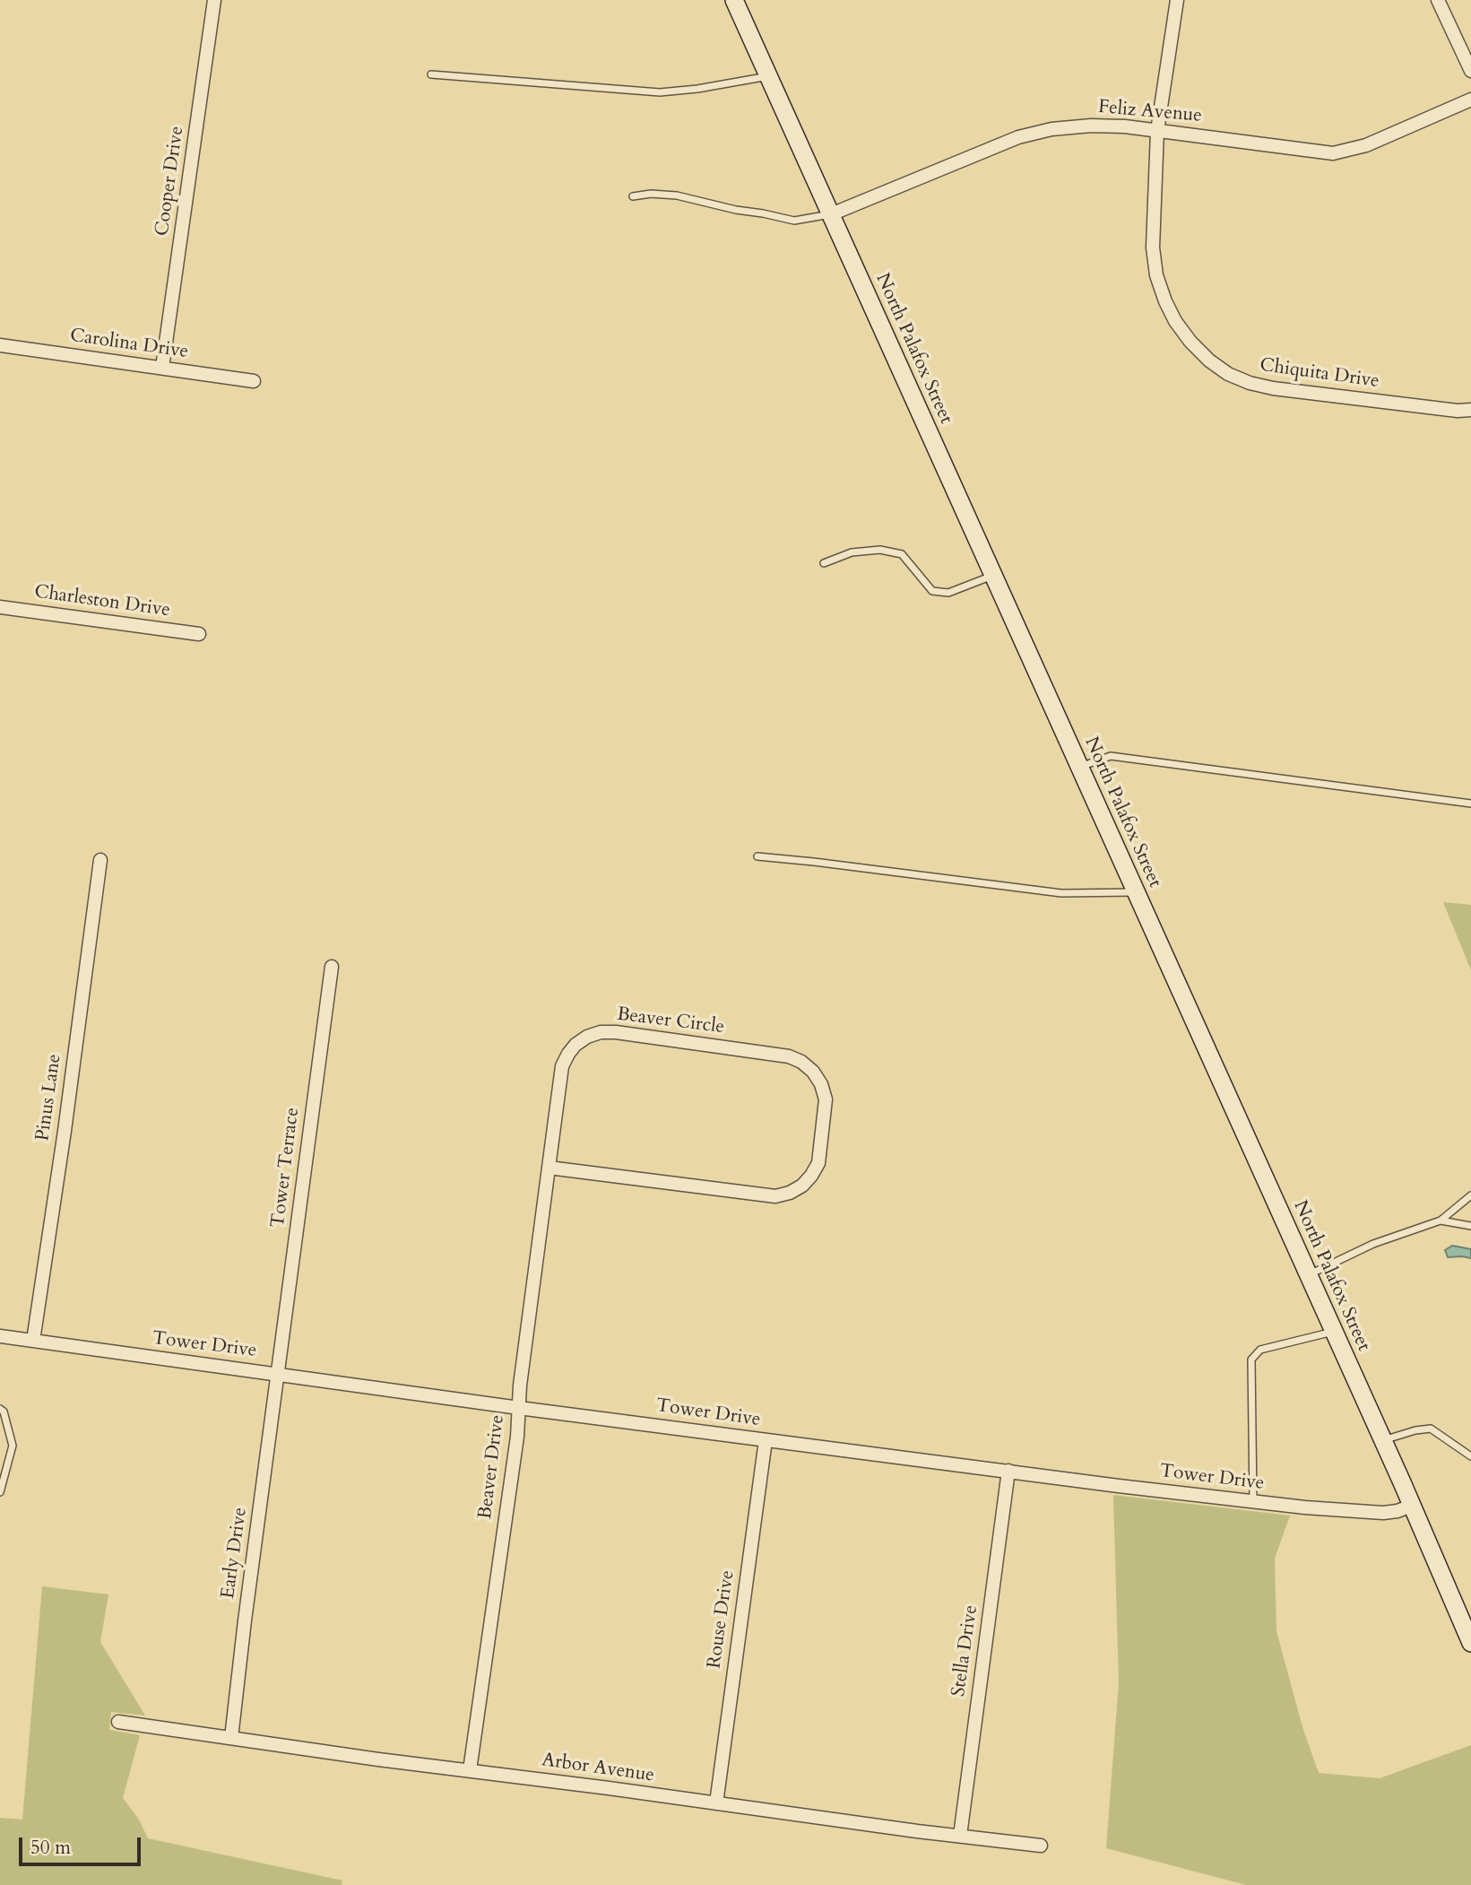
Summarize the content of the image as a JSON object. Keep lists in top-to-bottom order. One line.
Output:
{"streets":{"main road":["North Palafox Street"],"street":["Feliz Avenue","Cooper Drive","Carolina Drive","Chiquita Drive","Charleston Drive","Beaver Circle","Pinus Lane","Tower Terrace","Tower Drive","Beaver Drive","Early Drive","Rouse Drive","Stella Drive","Arbor Avenue"]},"crossings":[["Feliz Avenue","North Palafox Street"],["Feliz Avenue","Chiquita Drive"],["Cooper Drive","Carolina Drive"],["North Palafox Street","Tower Drive"],["Beaver Circle","Beaver Drive"],["Pinus Lane","Tower Drive"],["Tower Terrace","Tower Drive"],["Tower Terrace","Early Drive"],["Tower Drive","Beaver Drive"],["Tower Drive","Early Drive"],["Tower Drive","Rouse Drive"],["Tower Drive","Stella Drive"],["Beaver Drive","Arbor Avenue"],["Early Drive","Arbor Avenue"],["Rouse Drive","Arbor Avenue"],["Stella Drive","Arbor Avenue"]],"scale_bar":"50 m"}
